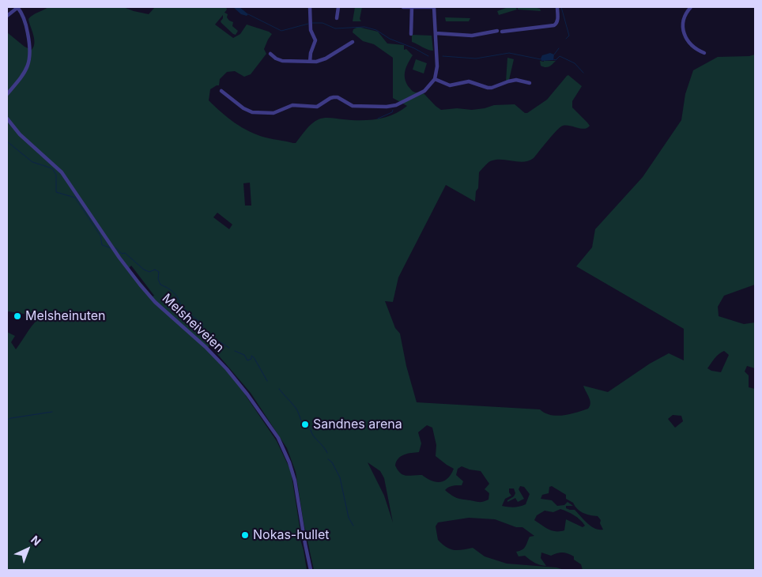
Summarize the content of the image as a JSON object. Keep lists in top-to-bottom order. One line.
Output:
{"streets":{"street":["Melsheiveien"]},"places":["Melsheinuten","Sandnes arena","Nokas-hullet"],"north":"top right"}
